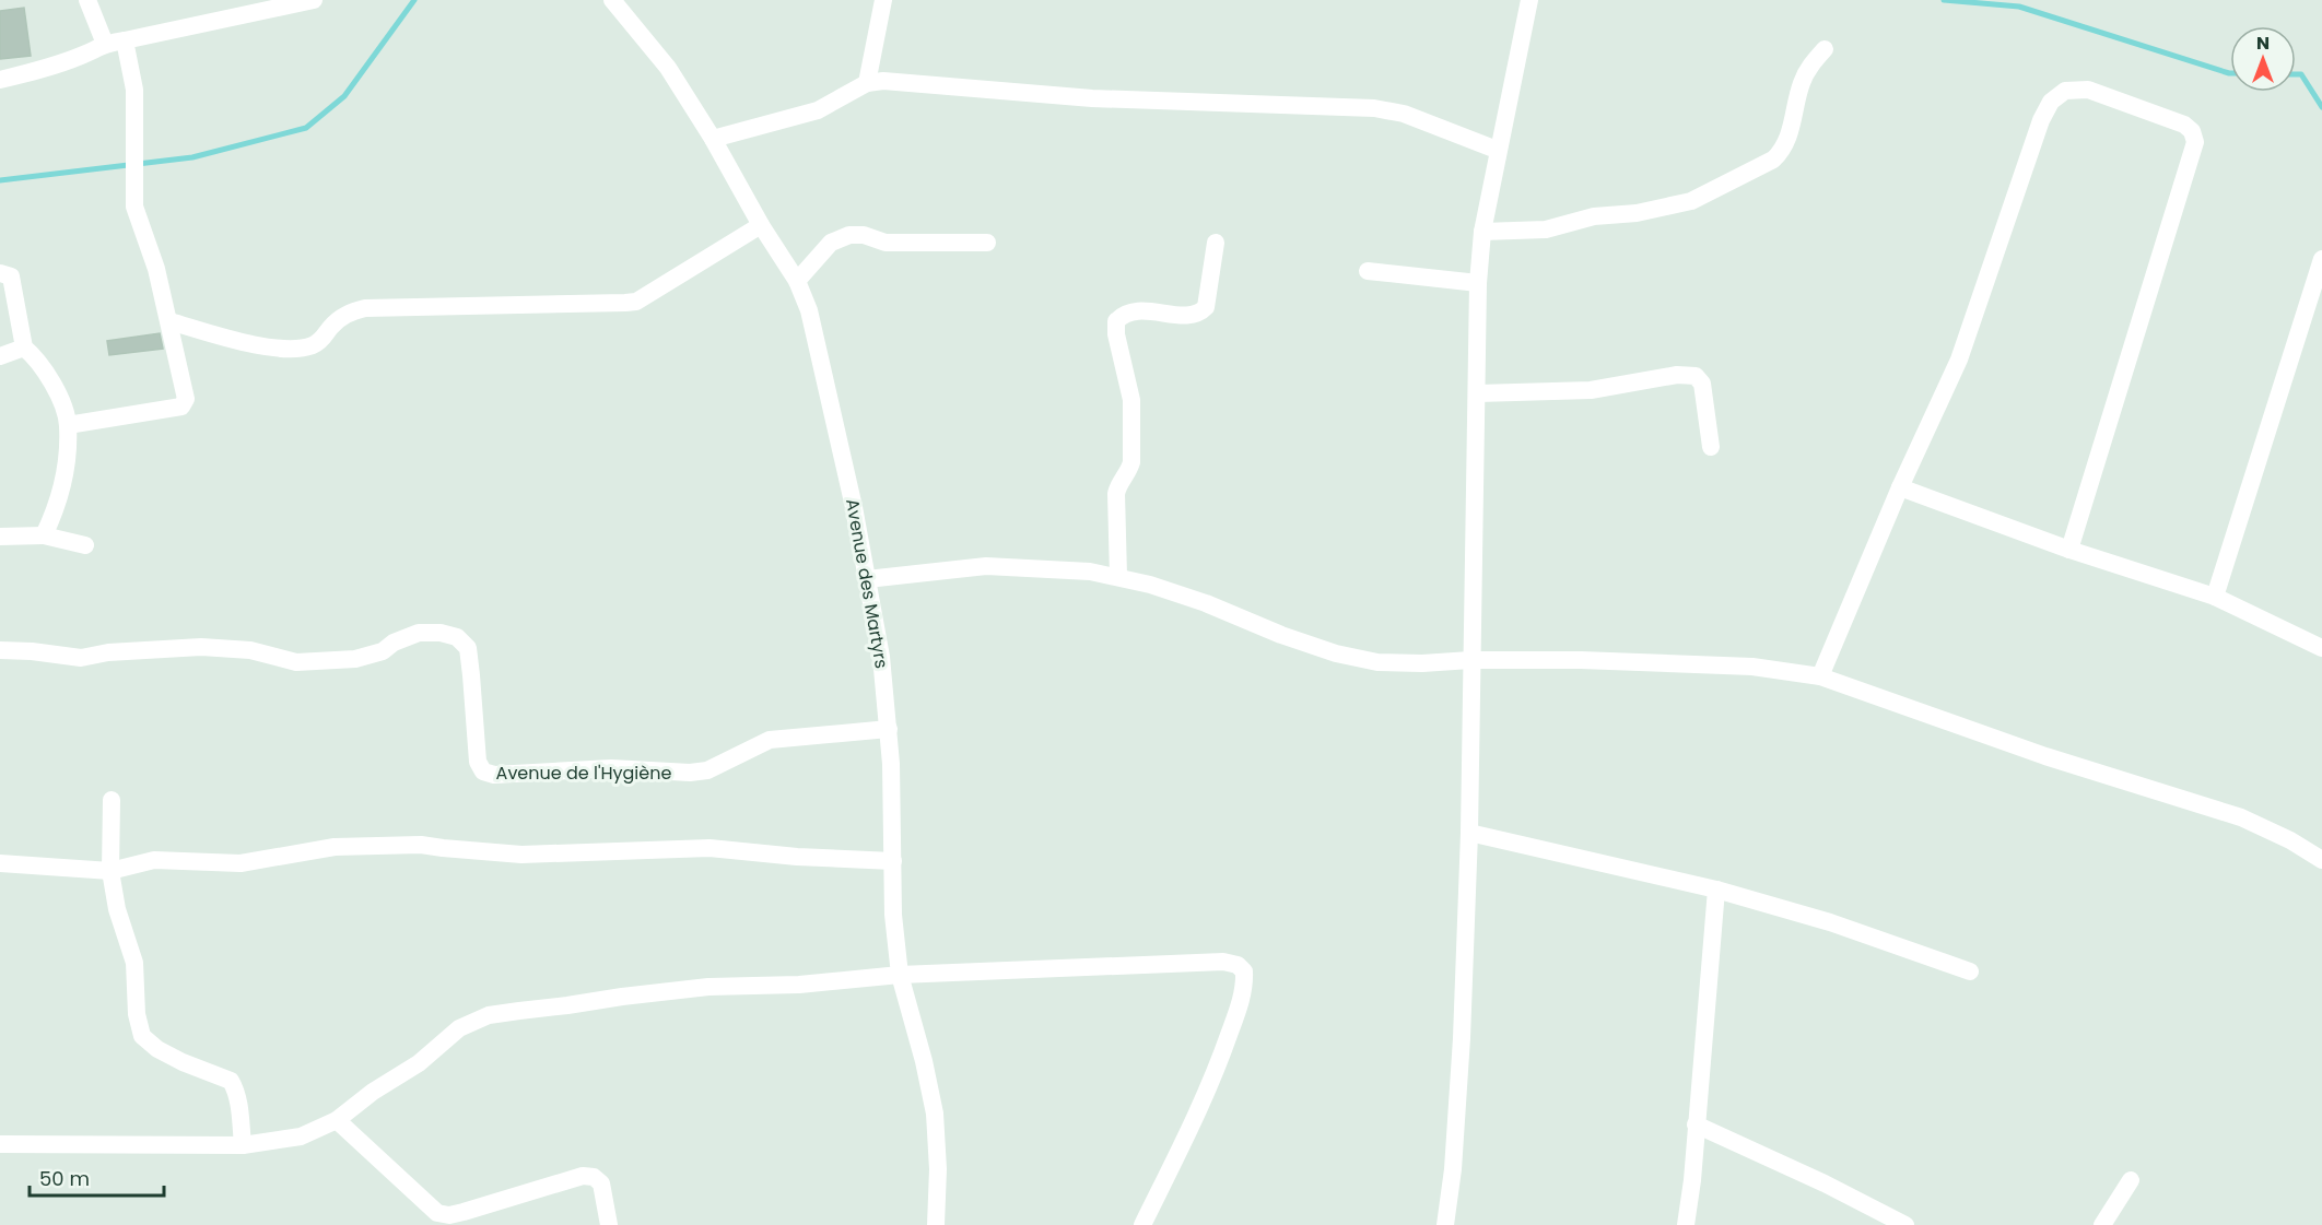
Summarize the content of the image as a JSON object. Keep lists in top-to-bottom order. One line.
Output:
{"streets":{"street":["Avenue des Martyrs","Avenue de l'Hygiène"]},"crossings":[["Avenue des Martyrs","Avenue de l'Hygiène"]],"scale_bar":"50 m","north":"top"}
